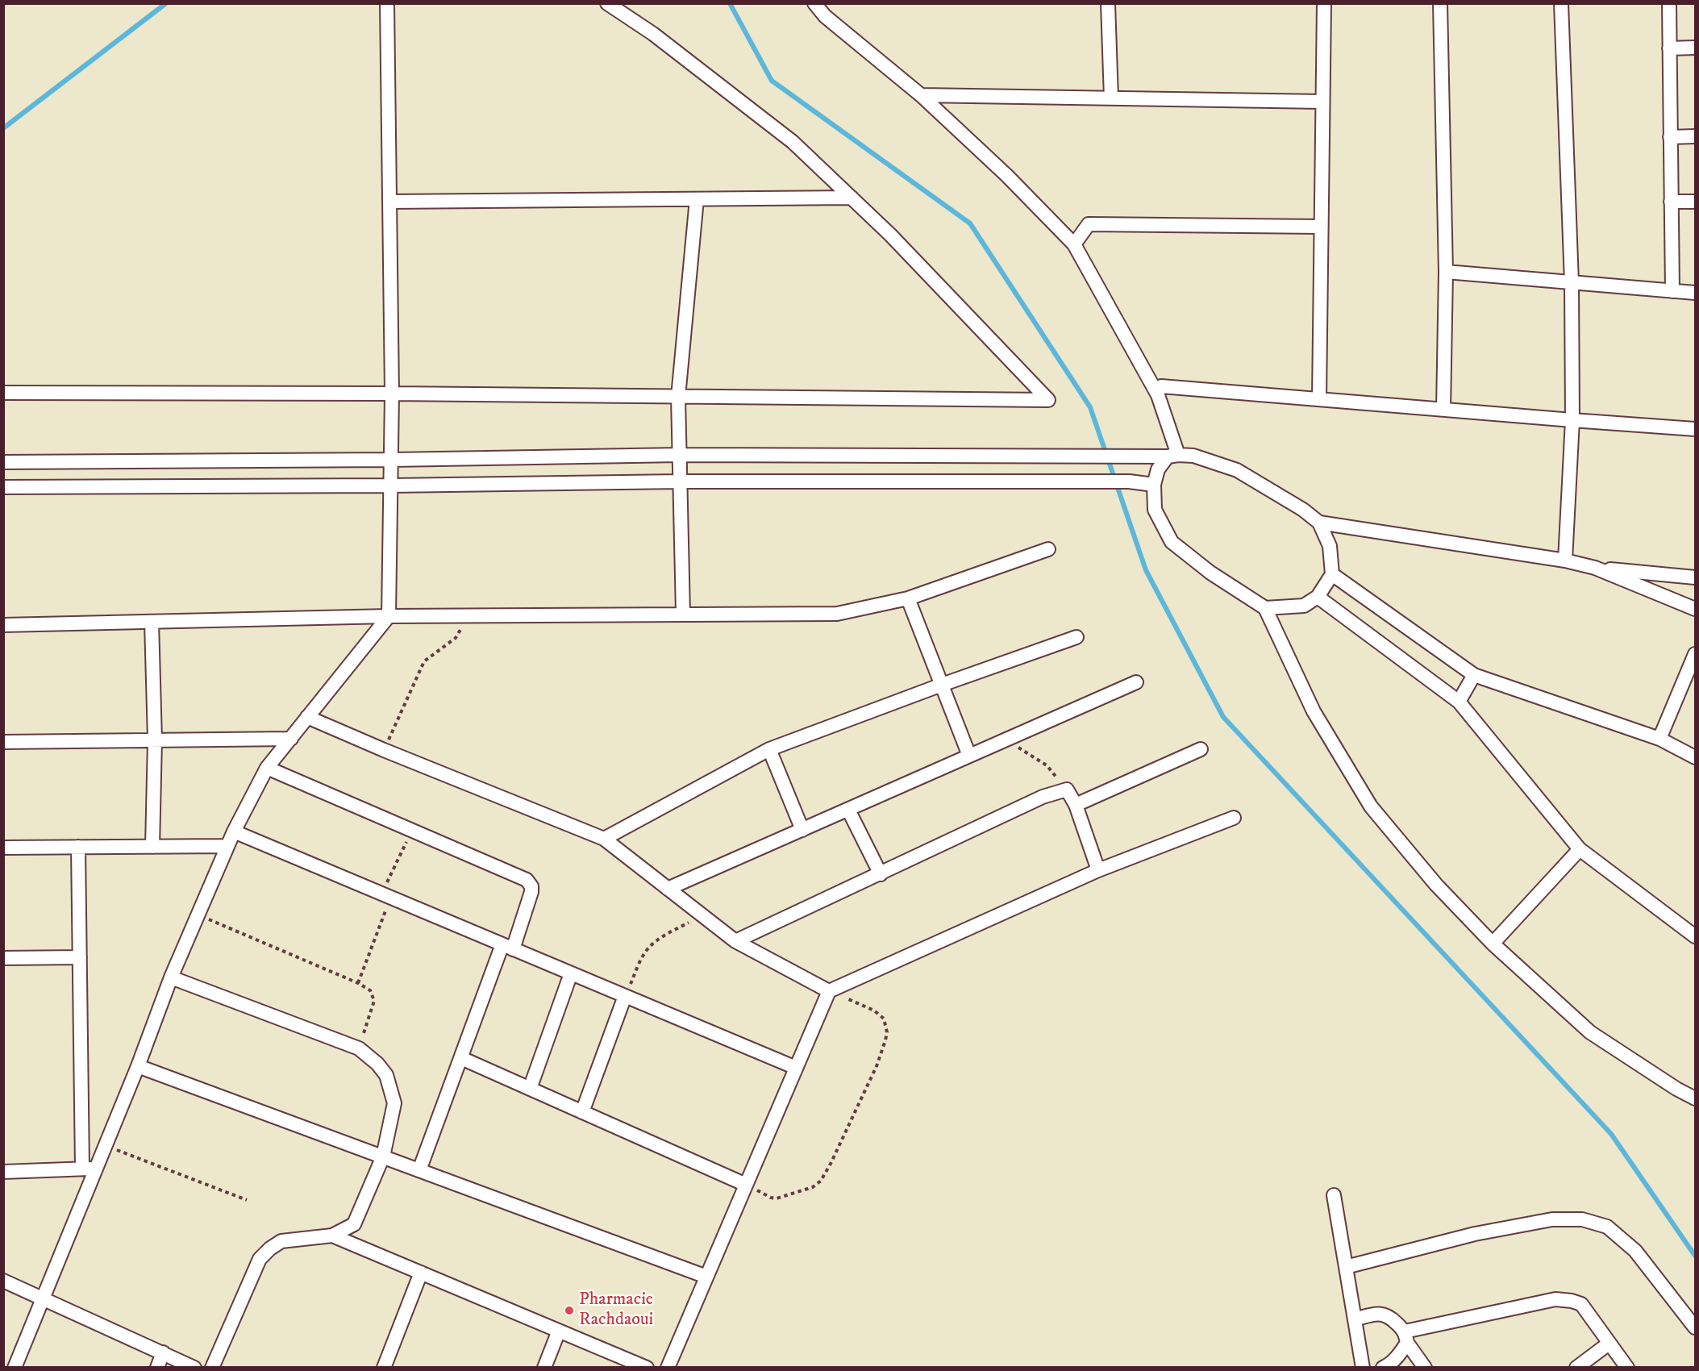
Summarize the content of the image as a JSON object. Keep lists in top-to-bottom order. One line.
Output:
{"places":["Pharmacie Rachdaoui"]}
